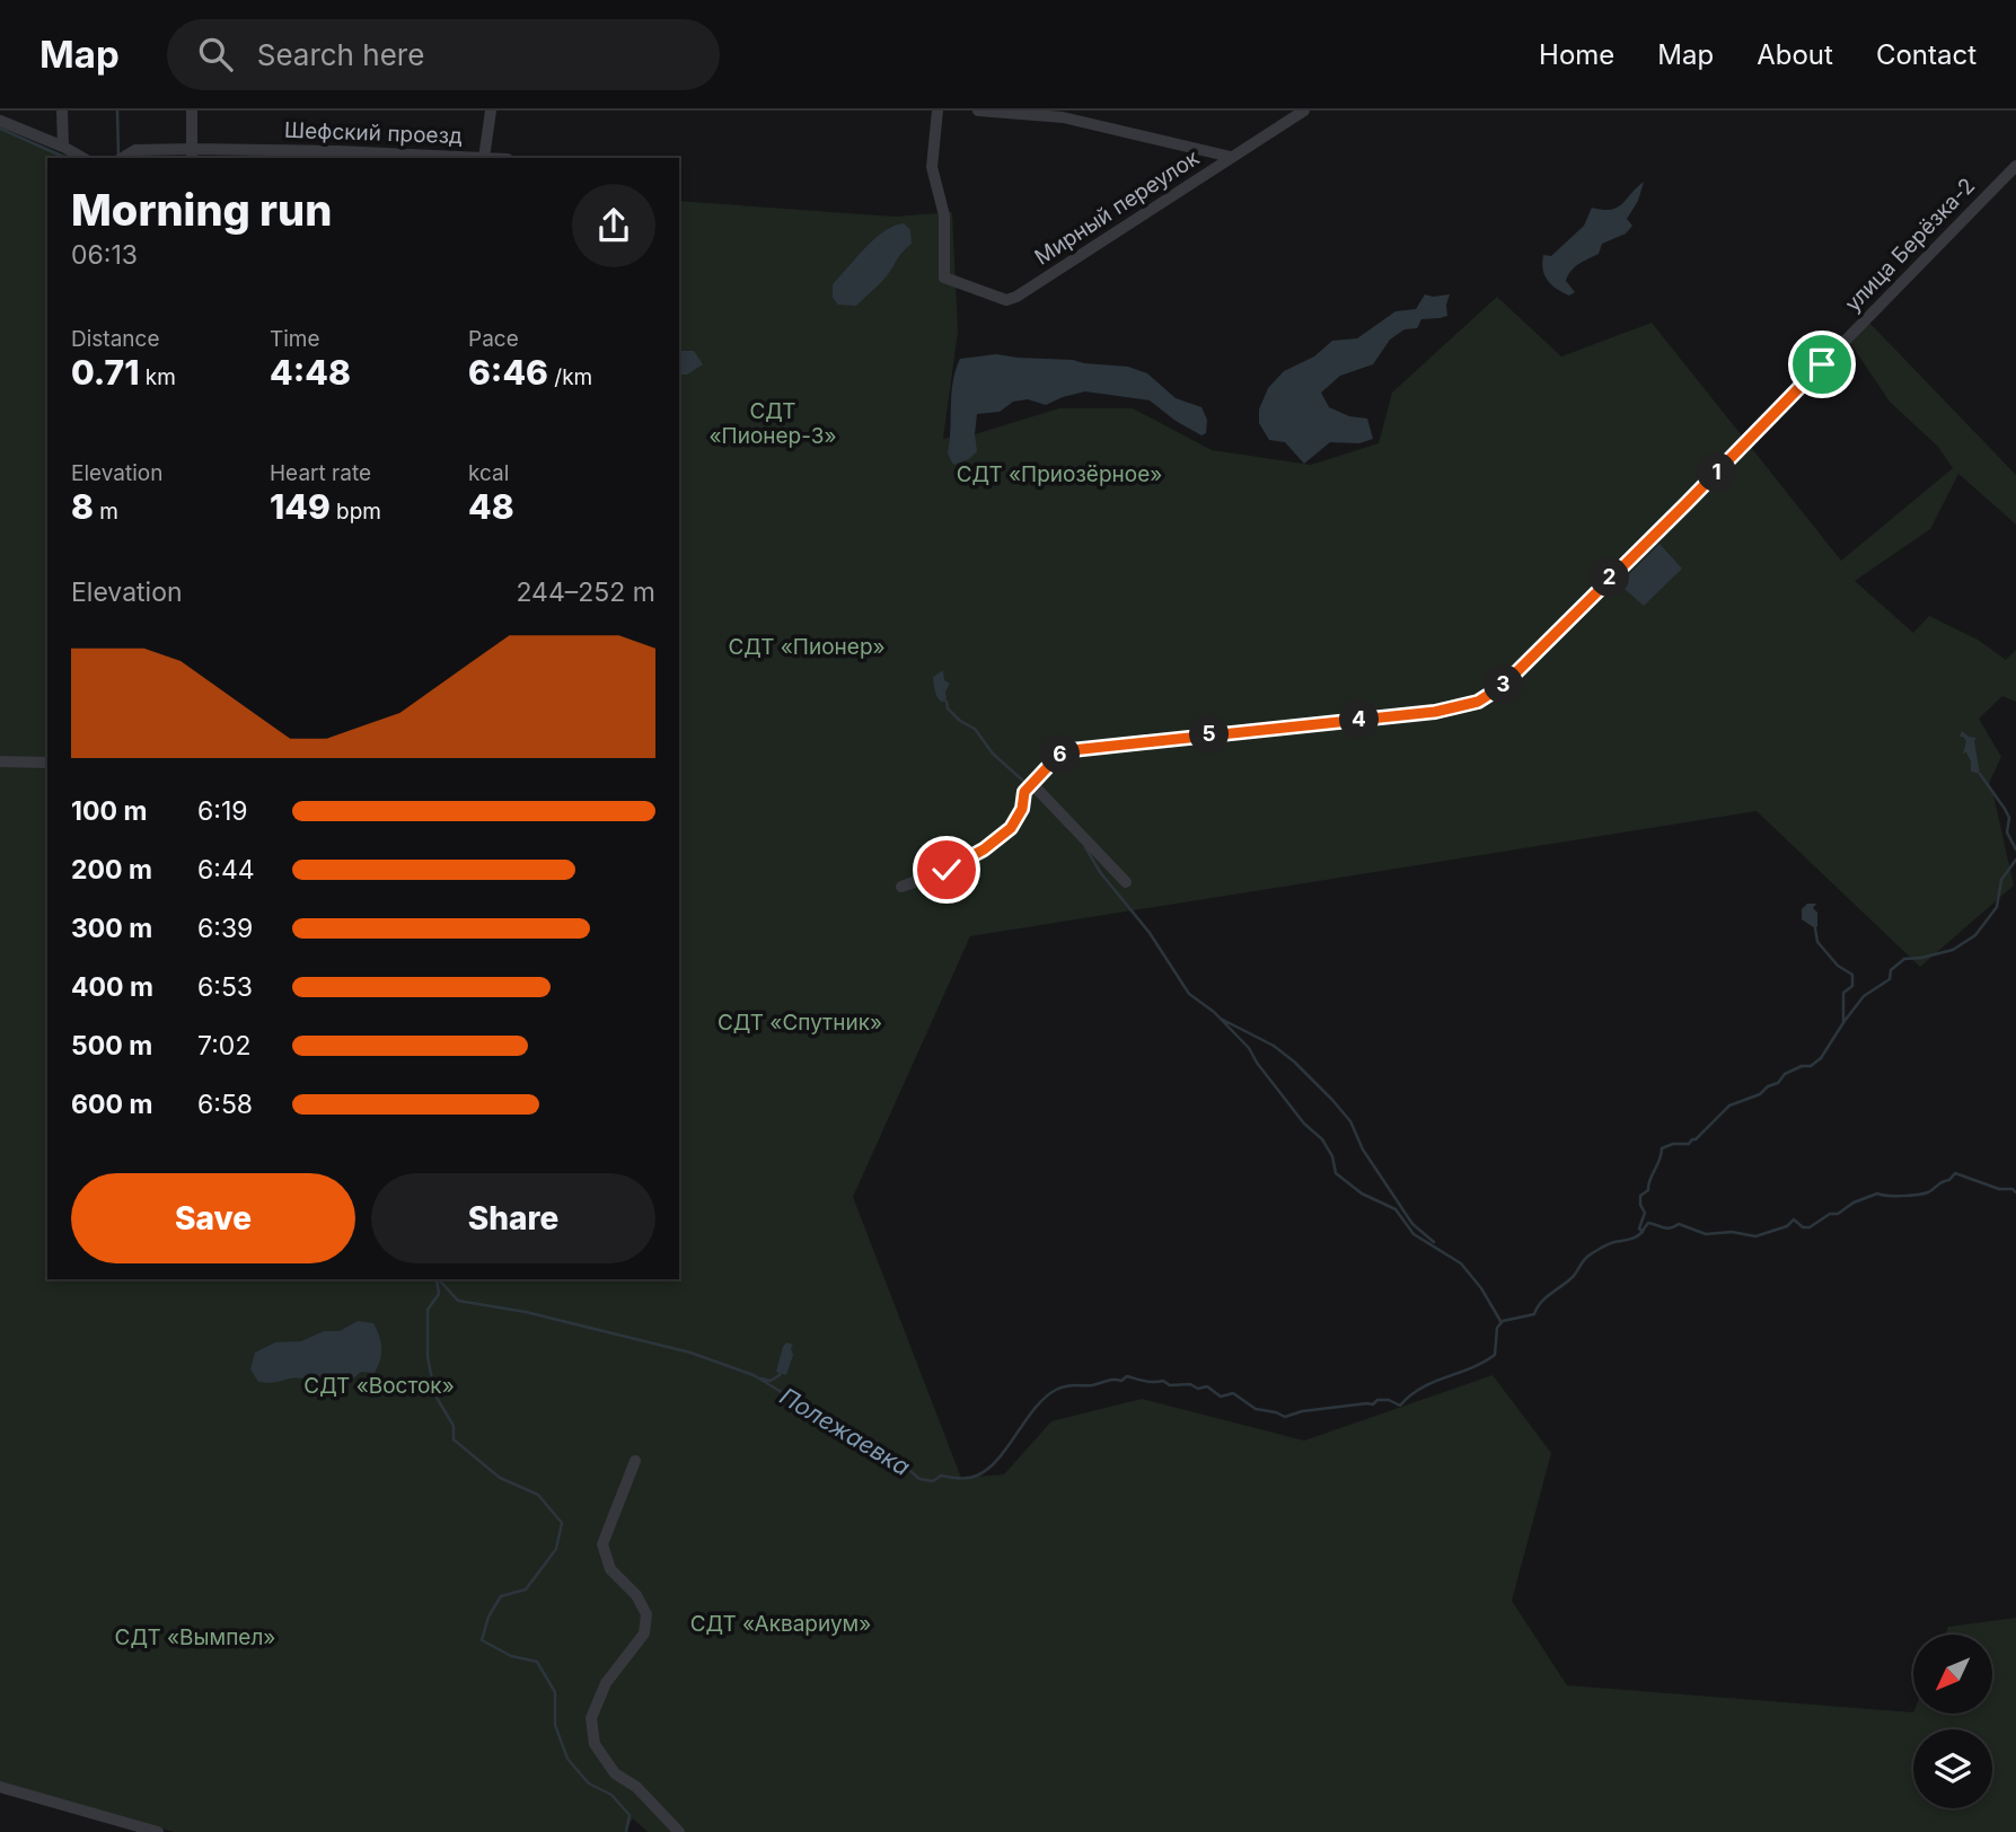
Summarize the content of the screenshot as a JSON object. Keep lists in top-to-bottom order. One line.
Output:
{"streets":{"street":["Шефский проезд","Мирный переулок","улица Берёзка-2"]},"water":["Полежаевка"],"parks":["СДТ «Пионер-3»","СДТ «Приозёрное»","СДТ «Пионер»","СДТ «Спутник»","СДТ «Восток»","СДТ «Аквариум»","СДТ «Вымпел»"],"north":"bottom left","page":{"header":"Map","search":"Search here","nav":["Home","Map","About","Contact"],"heading":["Morning run","06:13"],"stats":[["Distance","0.71 km"],["Time","4:48"],["Pace","6:46 /km"],["Elevation","8 m"],["Heart rate","149 bpm"],["kcal","48"]],"pins":["1","2","3","4","5","6"],"chart":["Elevation","244–252 m"],"list":[{"name":"100 m","note":"6:19"},{"name":"200 m","note":"6:44"},{"name":"300 m","note":"6:39"},{"name":"400 m","note":"6:53"},{"name":"500 m","note":"7:02"},{"name":"600 m","note":"6:58"}],"buttons":["Save","Share"]}}
